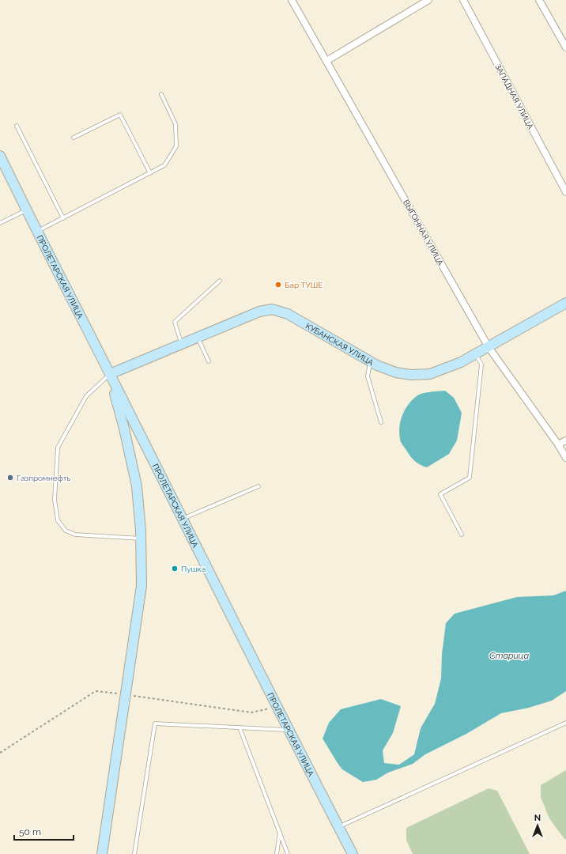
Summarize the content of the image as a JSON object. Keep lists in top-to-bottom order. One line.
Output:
{"streets":{"street":["ЗАПАДНАЯ УЛИЦА","ВЫГОННАЯ УЛИЦА","ПРОЛЕТАРСКАЯ УЛИЦА","КУБАНСКАЯ УЛИЦА"]},"crossings":[["ВЫГОННАЯ УЛИЦА","КУБАНСКАЯ УЛИЦА"],["ПРОЛЕТАРСКАЯ УЛИЦА","КУБАНСКАЯ УЛИЦА"]],"water":["Старица"],"places":["Бар ТУШЕ","Газпромнефть","Пушка"],"scale_bar":"50 m","north":"top"}
